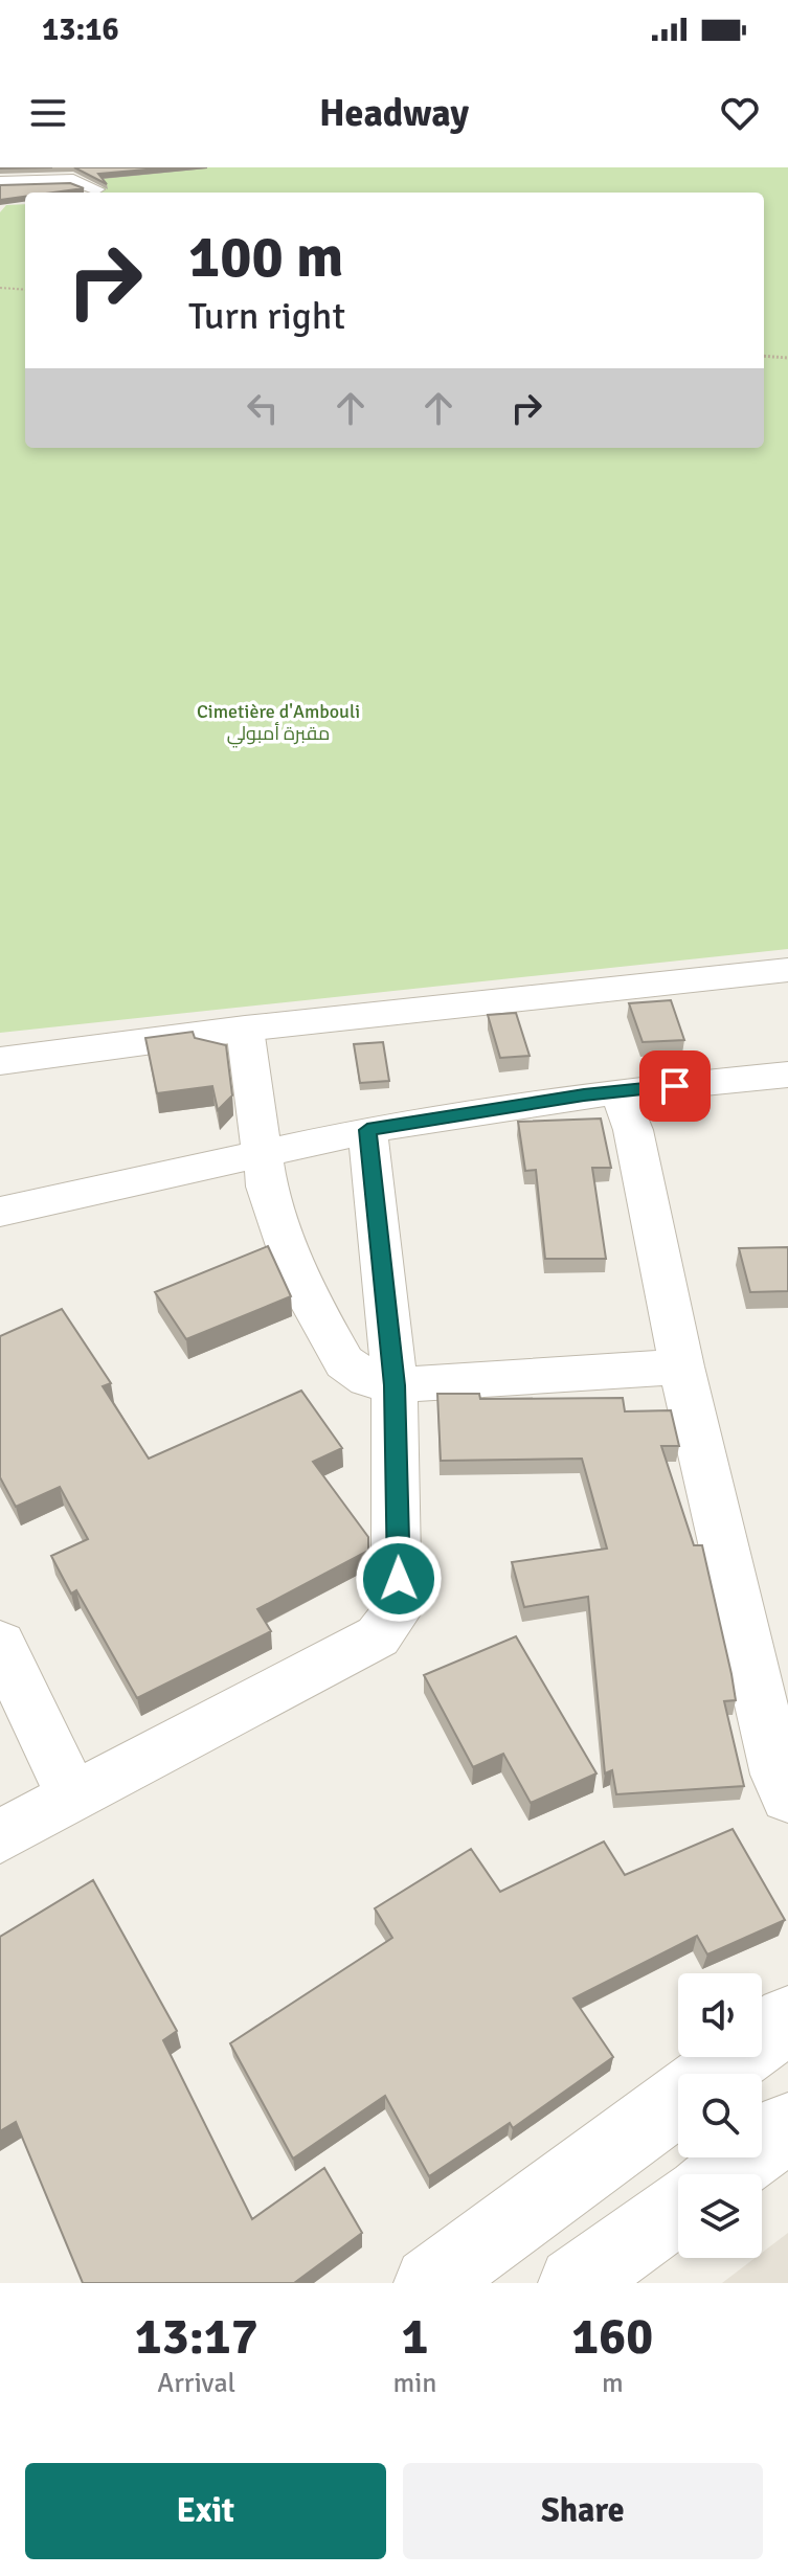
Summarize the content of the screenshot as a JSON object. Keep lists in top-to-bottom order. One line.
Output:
{"parks":["Cimetière d'Ambouli مقبرة أمبولي"],"page":{"status":"13:16","header":"Headway","turn":["100 m","Turn right"],"eta":["13:17","Arrival","1","min","160","m"],"buttons":["Exit","Share"]}}
